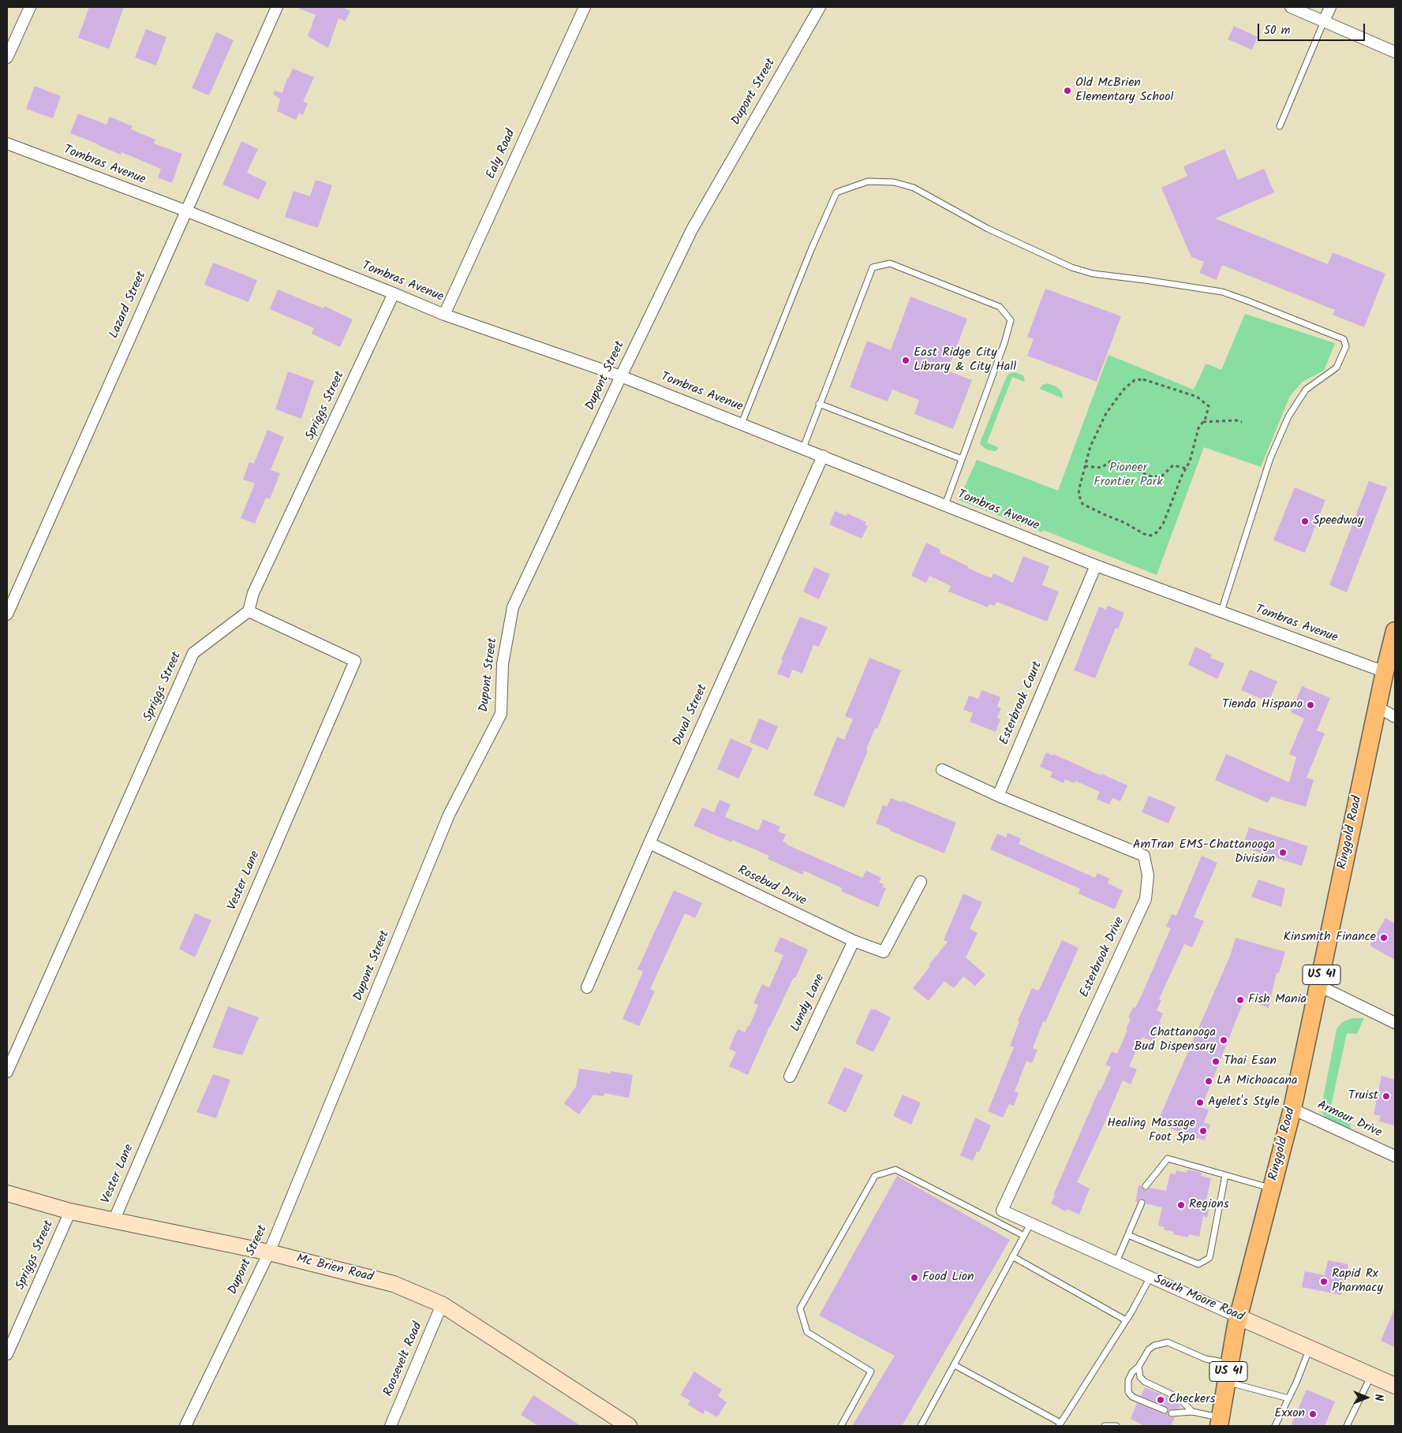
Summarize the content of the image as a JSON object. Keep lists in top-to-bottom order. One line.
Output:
{"streets":{"main road":["Ringgold Road","US 41","Mc Brien Road","South Moore Road"],"street":["Dupont Street","Ealy Road","Tombras Avenue","Lazard Street","Spriggs Street","Esterbrook Court","Duval Street","Vester Lane","Rosebud Drive","Esterbrook Drive","Lundy Lane","Armour Drive","Roosevelt Road"]},"crossings":[["Dupont Street","Tombras Avenue"],["Dupont Street","Mc Brien Road"],["Ealy Road","Tombras Avenue"],["Tombras Avenue","Lazard Street"],["Tombras Avenue","Spriggs Street"],["Tombras Avenue","Esterbrook Court"],["Tombras Avenue","Duval Street"],["Tombras Avenue","Ringgold Road"],["Spriggs Street","Vester Lane"],["Spriggs Street","Mc Brien Road"],["Esterbrook Court","Esterbrook Drive"],["Duval Street","Rosebud Drive"],["Ringgold Road","Armour Drive"],["Ringgold Road","South Moore Road"],["Vester Lane","Mc Brien Road"],["Rosebud Drive","Lundy Lane"],["Esterbrook Drive","South Moore Road"],["Mc Brien Road","Roosevelt Road"]],"parks":["Pioneer Frontier Park"],"places":["Old McBrien Elementary School","East Ridge City Library & City Hall","Speedway","Tienda Hispano","AmTran EMS-Chattanooga Division","Kinsmith Finance","Fish Mania","Chattanooga Bud Dispensary","Thai Esan","LA Michoacana","Truist","Ayelet's Style","Healing Massage Foot Spa","Regions","Food Lion","Rapid Rx Pharmacy","Checkers","Exxon"],"scale_bar":"50 m","north":"right"}
